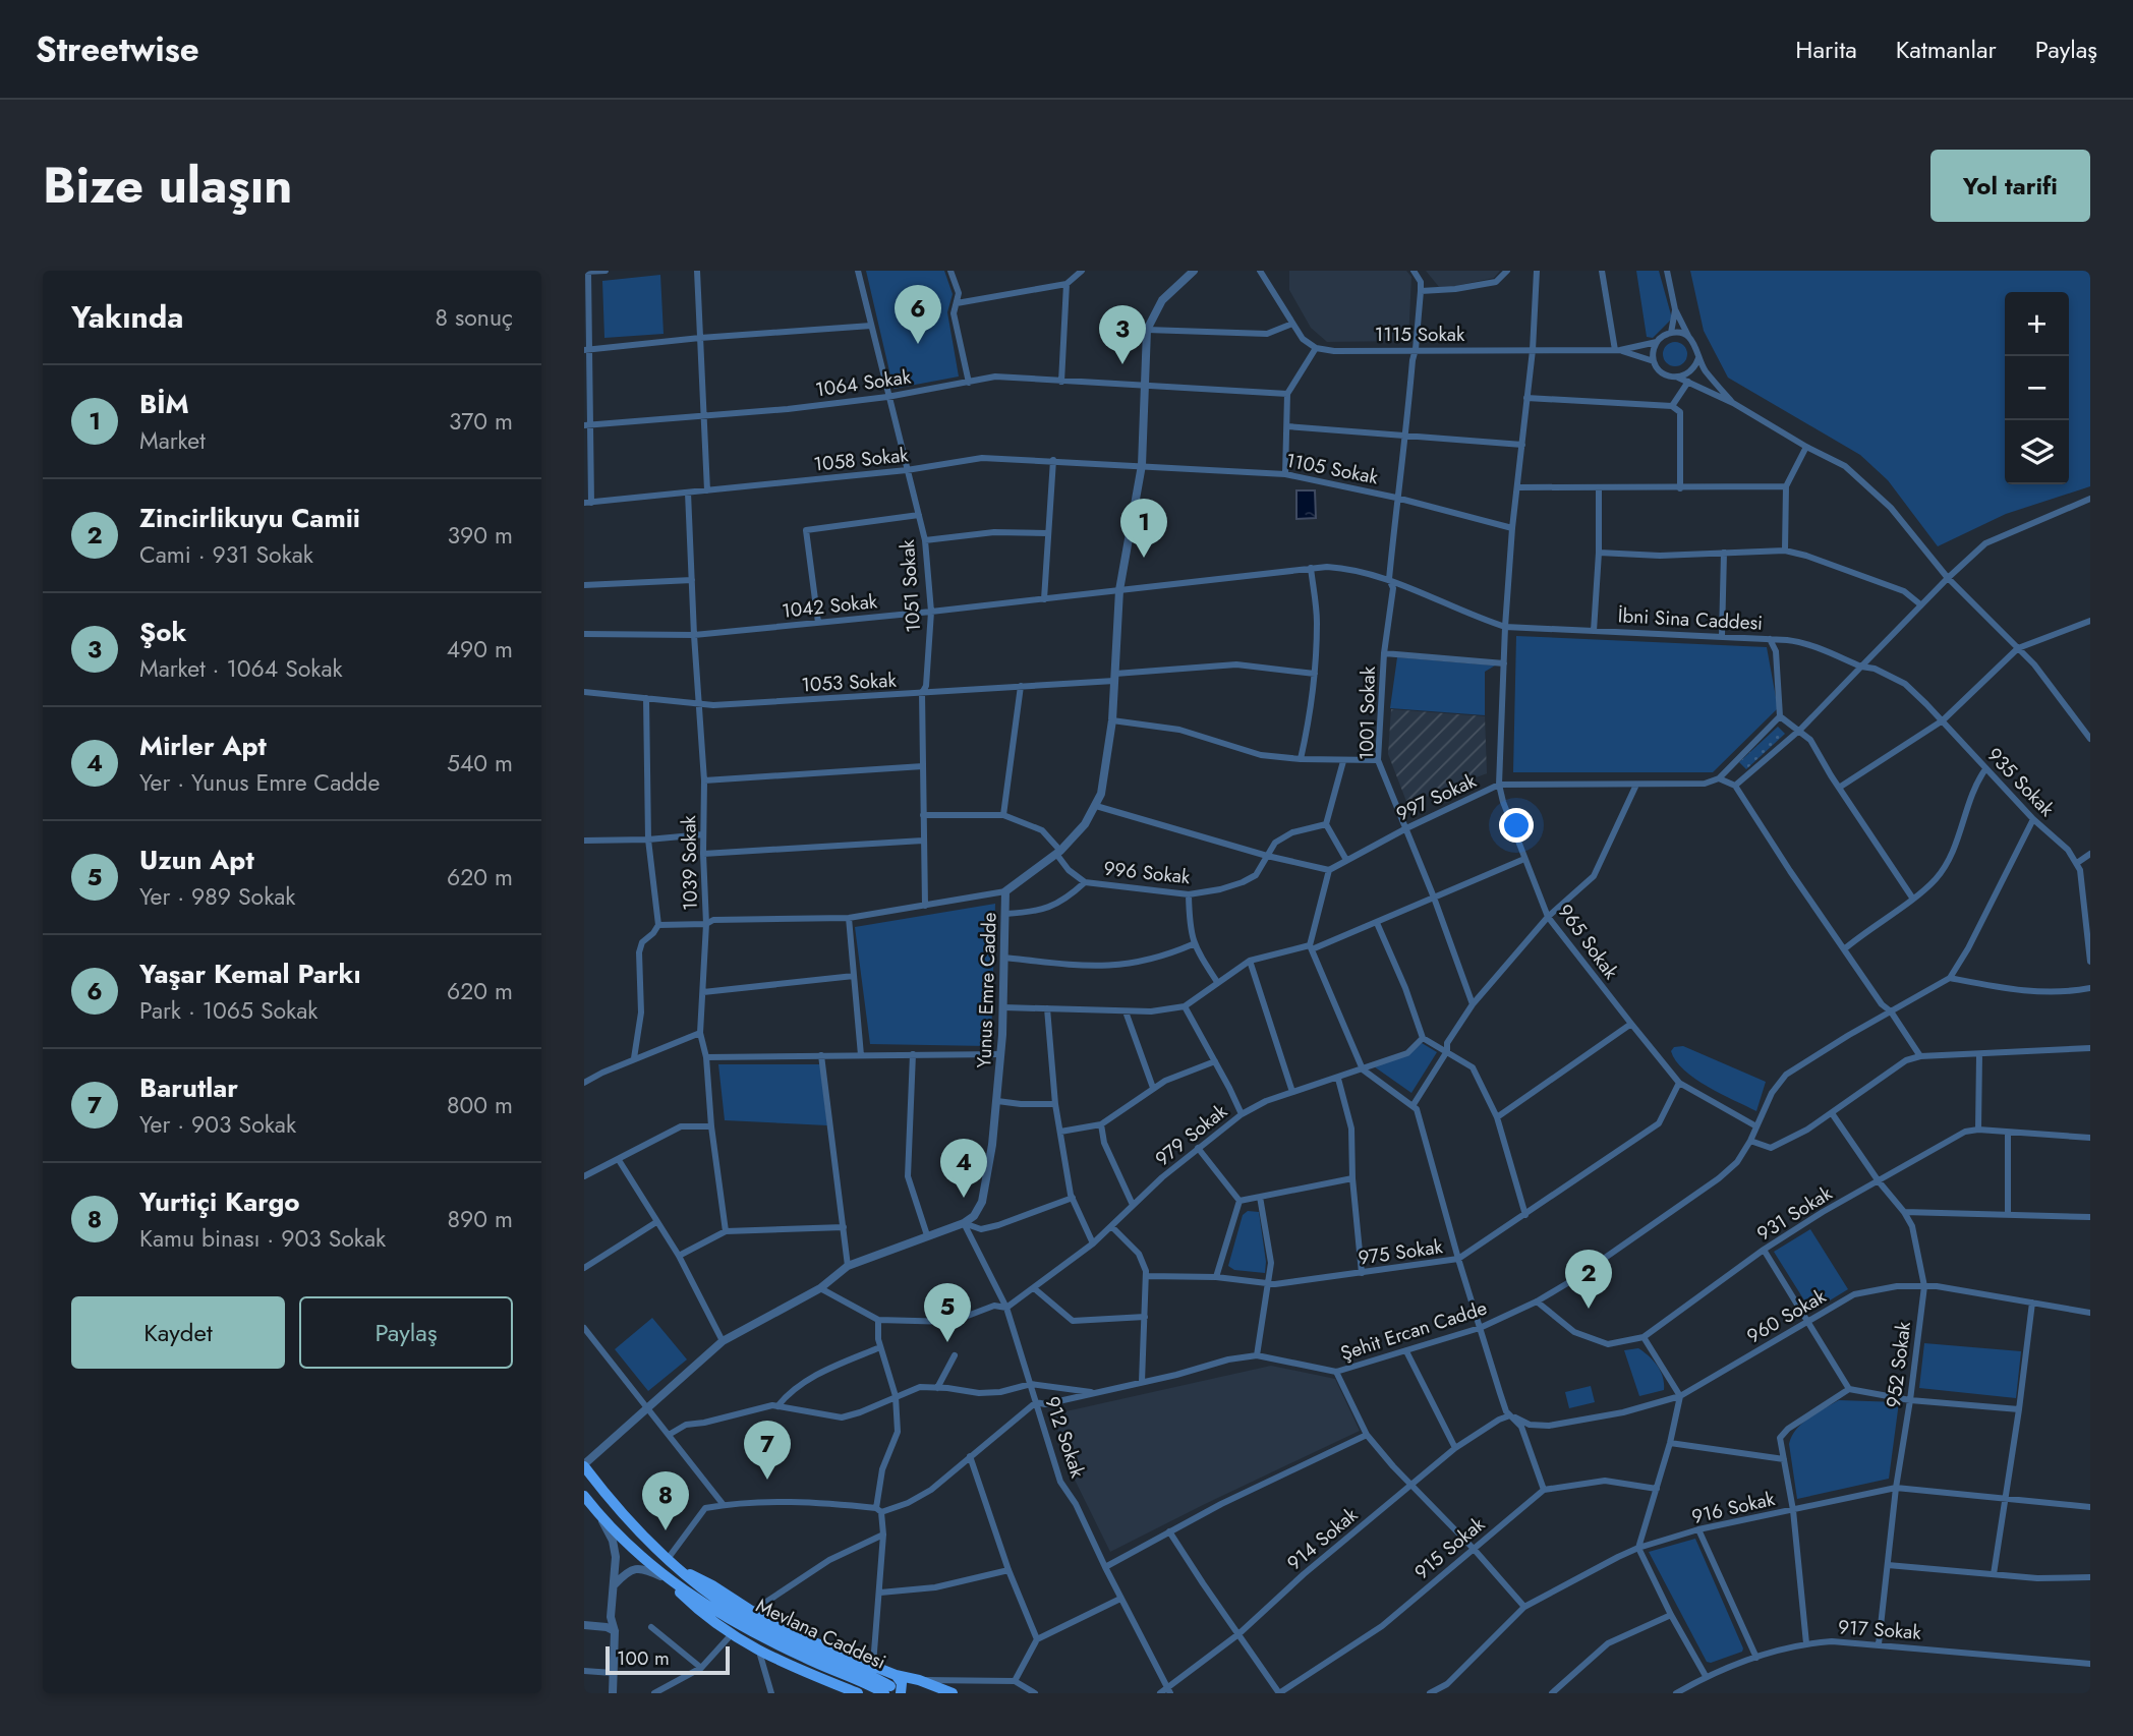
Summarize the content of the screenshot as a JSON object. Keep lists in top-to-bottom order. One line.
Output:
{"streets":{"main road":["Mevlana Caddesi"],"street":["1115 Sokak","1064 Sokak","1058 Sokak","1105 Sokak","1051 Sokak","1042 Sokak","İbni Sina Caddesi","1053 Sokak","1001 Sokak","935 Sokak","997 Sokak","1039 Sokak","996 Sokak","965 Sokak","Yunus Emre Cadde","979 Sokak","931 Sokak","975 Sokak","960 Sokak","Şehit Ercan Cadde","952 Sokak","912 Sokak","916 Sokak","914 Sokak","915 Sokak","917 Sokak"]},"crossings":[["1115 Sokak","1001 Sokak"],["1115 Sokak","965 Sokak"],["1064 Sokak","1051 Sokak"],["1064 Sokak","Yunus Emre Cadde"],["1058 Sokak","1105 Sokak"],["1058 Sokak","1051 Sokak"],["1058 Sokak","1039 Sokak"],["1058 Sokak","Yunus Emre Cadde"],["1105 Sokak","1001 Sokak"],["1105 Sokak","965 Sokak"],["1105 Sokak","Yunus Emre Cadde"],["1051 Sokak","1042 Sokak"],["1051 Sokak","1053 Sokak"],["1042 Sokak","İbni Sina Caddesi"],["1042 Sokak","1039 Sokak"],["1042 Sokak","Yunus Emre Cadde"],["İbni Sina Caddesi","1001 Sokak"],["İbni Sina Caddesi","935 Sokak"],["İbni Sina Caddesi","965 Sokak"],["İbni Sina Caddesi","Yunus Emre Cadde"],["1053 Sokak","1039 Sokak"],["1053 Sokak","Yunus Emre Cadde"],["1001 Sokak","997 Sokak"],["997 Sokak","965 Sokak"],["996 Sokak","Yunus Emre Cadde"],["965 Sokak","975 Sokak"],["965 Sokak","Şehit Ercan Cadde"],["Yunus Emre Cadde","912 Sokak"],["979 Sokak","912 Sokak"],["931 Sokak","Şehit Ercan Cadde"],["931 Sokak","952 Sokak"],["960 Sokak","952 Sokak"],["960 Sokak","914 Sokak"],["Şehit Ercan Cadde","912 Sokak"],["952 Sokak","916 Sokak"],["952 Sokak","917 Sokak"],["912 Sokak","914 Sokak"]],"scale_bar":"100 m","page":{"header":"Streetwise","nav":["Harita","Katmanlar","Paylaş"],"title":"Bize ulaşın","buttons":["Yol tarifi",["Kaydet","Paylaş"]],"heading":["Yakında","8 sonuç"],"pins":["6","3","1","4","2","5","7","8"],"map_buttons":["+","−"],"list":[{"mark":"1","name":"BİM","note":"Market","value":"370 m"},{"mark":"2","name":"Zincirlikuyu Camii","note":"Cami · 931 Sokak","value":"390 m"},{"mark":"3","name":"Şok","note":"Market · 1064 Sokak","value":"490 m"},{"mark":"4","name":"Mirler Apt","note":"Yer · Yunus Emre Cadde","value":"540 m"},{"mark":"5","name":"Uzun Apt","note":"Yer · 989 Sokak","value":"620 m"},{"mark":"6","name":"Yaşar Kemal Parkı","note":"Park · 1065 Sokak","value":"620 m"},{"mark":"7","name":"Barutlar","note":"Yer · 903 Sokak","value":"800 m"},{"mark":"8","name":"Yurtiçi Kargo","note":"Kamu binası · 903 Sokak","value":"890 m"}],"scale":"100 m"}}
